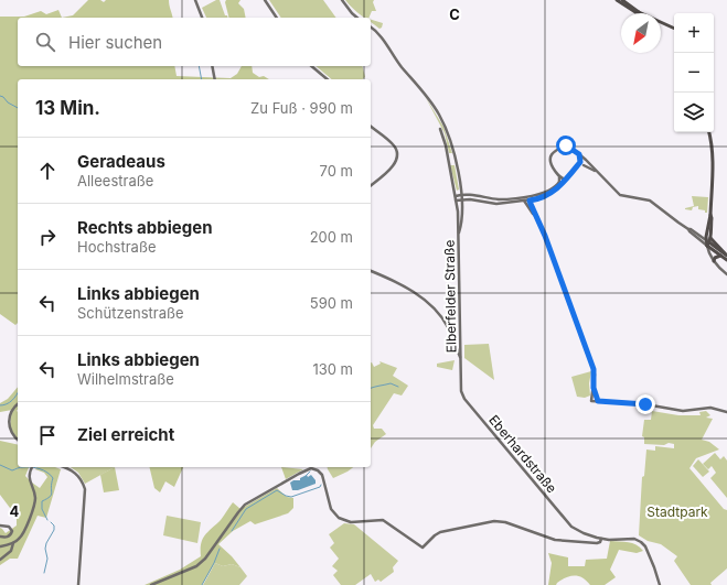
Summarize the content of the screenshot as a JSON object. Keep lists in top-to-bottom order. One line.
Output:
{"streets":{"main road":["Elberfelder Straße","Eberhardstraße"]},"crossings":[["Elberfelder Straße","Eberhardstraße"]],"parks":["Stadtpark"],"north":"bottom left","page":{"map_buttons":["+","−"],"search":"Hier suchen","heading":["13 Min.","Zu Fuß · 990 m"],"list":[["Geradeaus","Alleestraße","70 m"],["Rechts abbiegen","Hochstraße","200 m"],["Links abbiegen","Schützenstraße","590 m"],["Links abbiegen","Wilhelmstraße","130 m"],"Ziel erreicht"]},"grid":{"columns":["C"],"rows":["4"]}}
